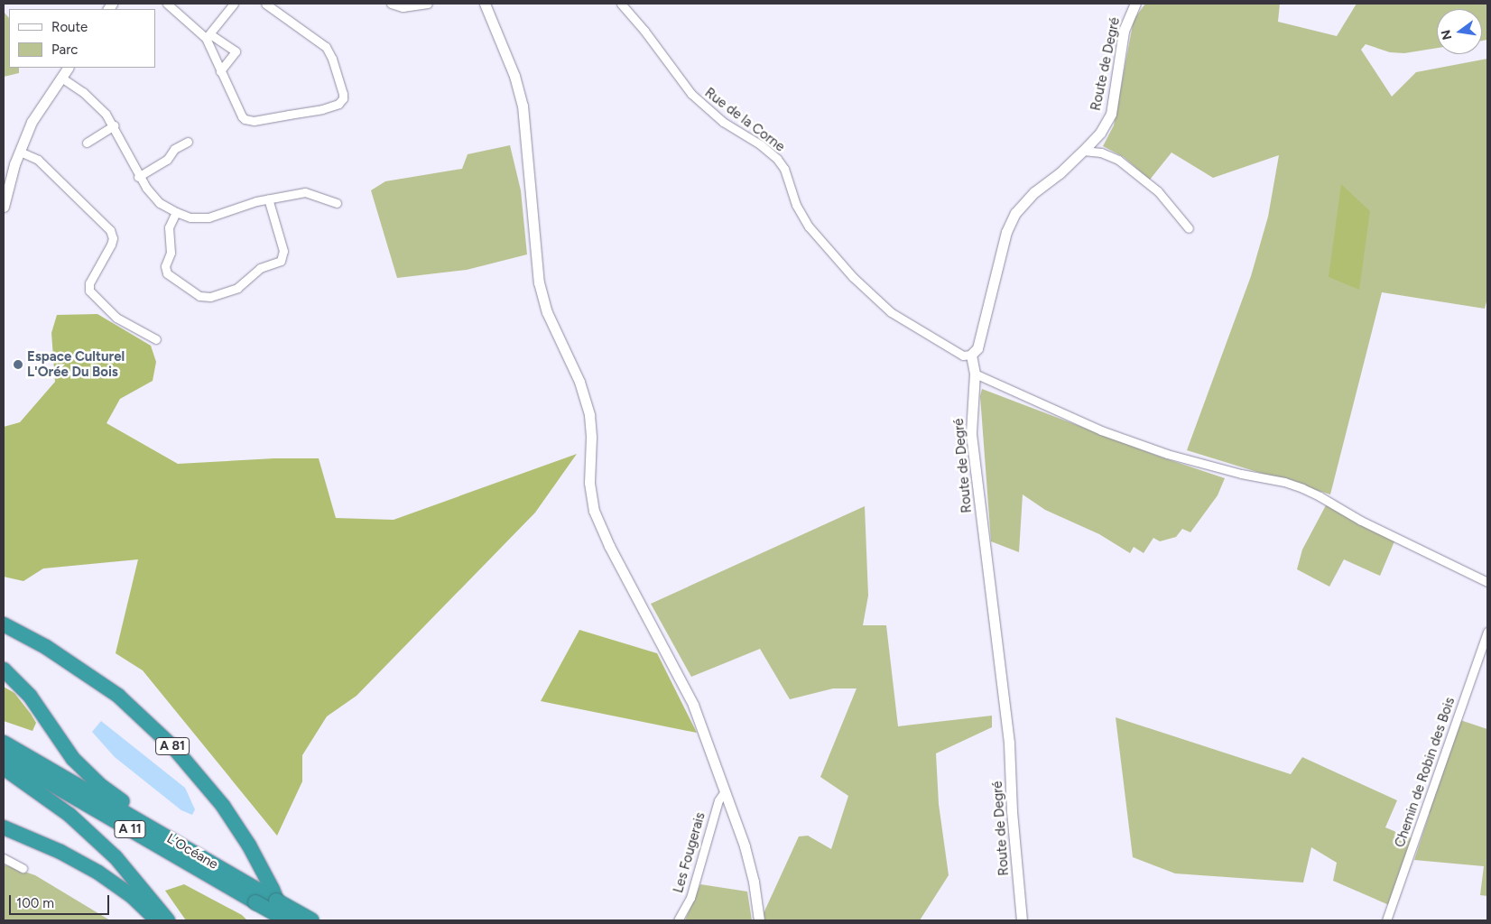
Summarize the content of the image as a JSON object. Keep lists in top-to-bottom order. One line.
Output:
{"streets":{"highway":["A 81","A 11","L’Océane"],"street":["Route de Degré","Rue de la Corne","Chemin de Robin des Bois","Les Fougerais"]},"crossings":[["Route de Degré","Rue de la Corne"],["A 81","L’Océane"]],"places":["Espace Culturel L'Orée Du Bois"],"legend":["Route","Parc"],"scale_bar":"100 m","north":"left"}
